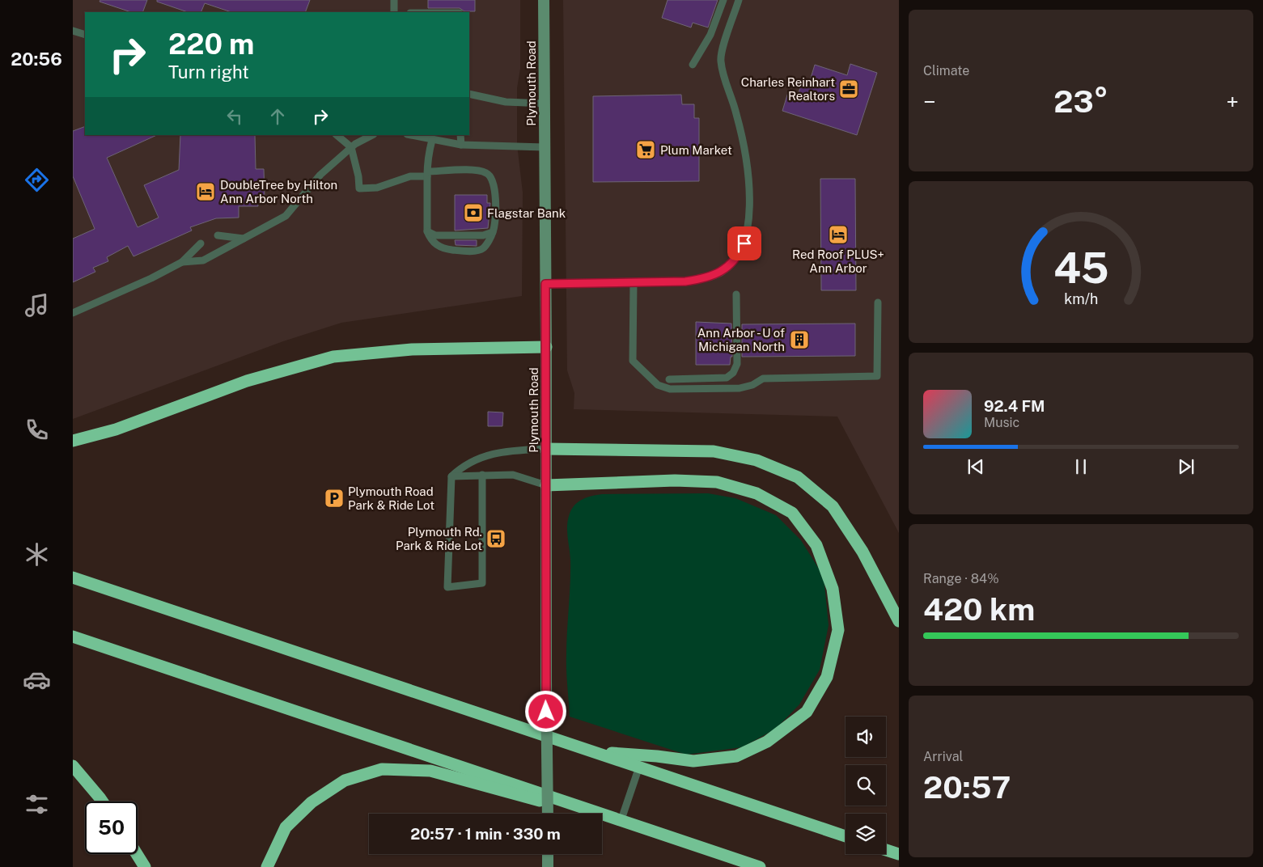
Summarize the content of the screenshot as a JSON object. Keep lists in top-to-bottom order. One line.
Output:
{"streets":{"main road":["Plymouth Road"]},"places":{"office":["Charles Reinhart Realtors"],"supermarket":["Plum Market"],"hotel":["DoubleTree by Hilton Ann Arbor North","Red Roof PLUS+ Ann Arbor"],"bank":["Flagstar Bank"],"building":["Ann Arbor - U of Michigan North"],"parking":["Plymouth Road Park & Ride Lot"],"bus stop":["Plymouth Rd. Park & Ride Lot"]},"page":{"tabs":"20:56","tile":["Climate",["Range · 84%","420 km"],["Arrival","20:57"]],"turn":["220 m","Turn right"],"heat":["−","23°","+"],"song":["92.4 FM","Music"],"limit":"50","trip":"20:57 · 1 min · 330 m","gauge":["45","km/h"]}}
